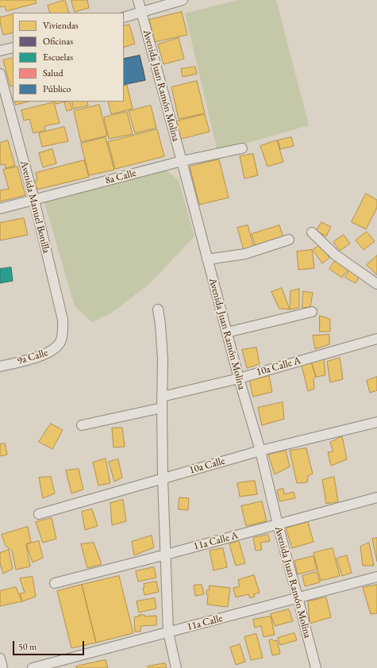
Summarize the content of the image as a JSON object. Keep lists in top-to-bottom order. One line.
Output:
{"streets":{"street":["Avenida Juan Ramón Molina","8a Calle","Avenida Manuel Bonilla","9a Calle","10a Calle A","10a Calle","11a Calle A","11a Calle"]},"crossings":[["Avenida Juan Ramón Molina","8a Calle"],["Avenida Juan Ramón Molina","10a Calle A"],["Avenida Juan Ramón Molina","10a Calle"],["Avenida Juan Ramón Molina","11a Calle A"],["Avenida Juan Ramón Molina","11a Calle"],["8a Calle","Avenida Manuel Bonilla"],["Avenida Manuel Bonilla","9a Calle"]],"legend":["Viviendas","Oficinas","Escuelas","Salud","Público"],"scale_bar":"50 m"}
